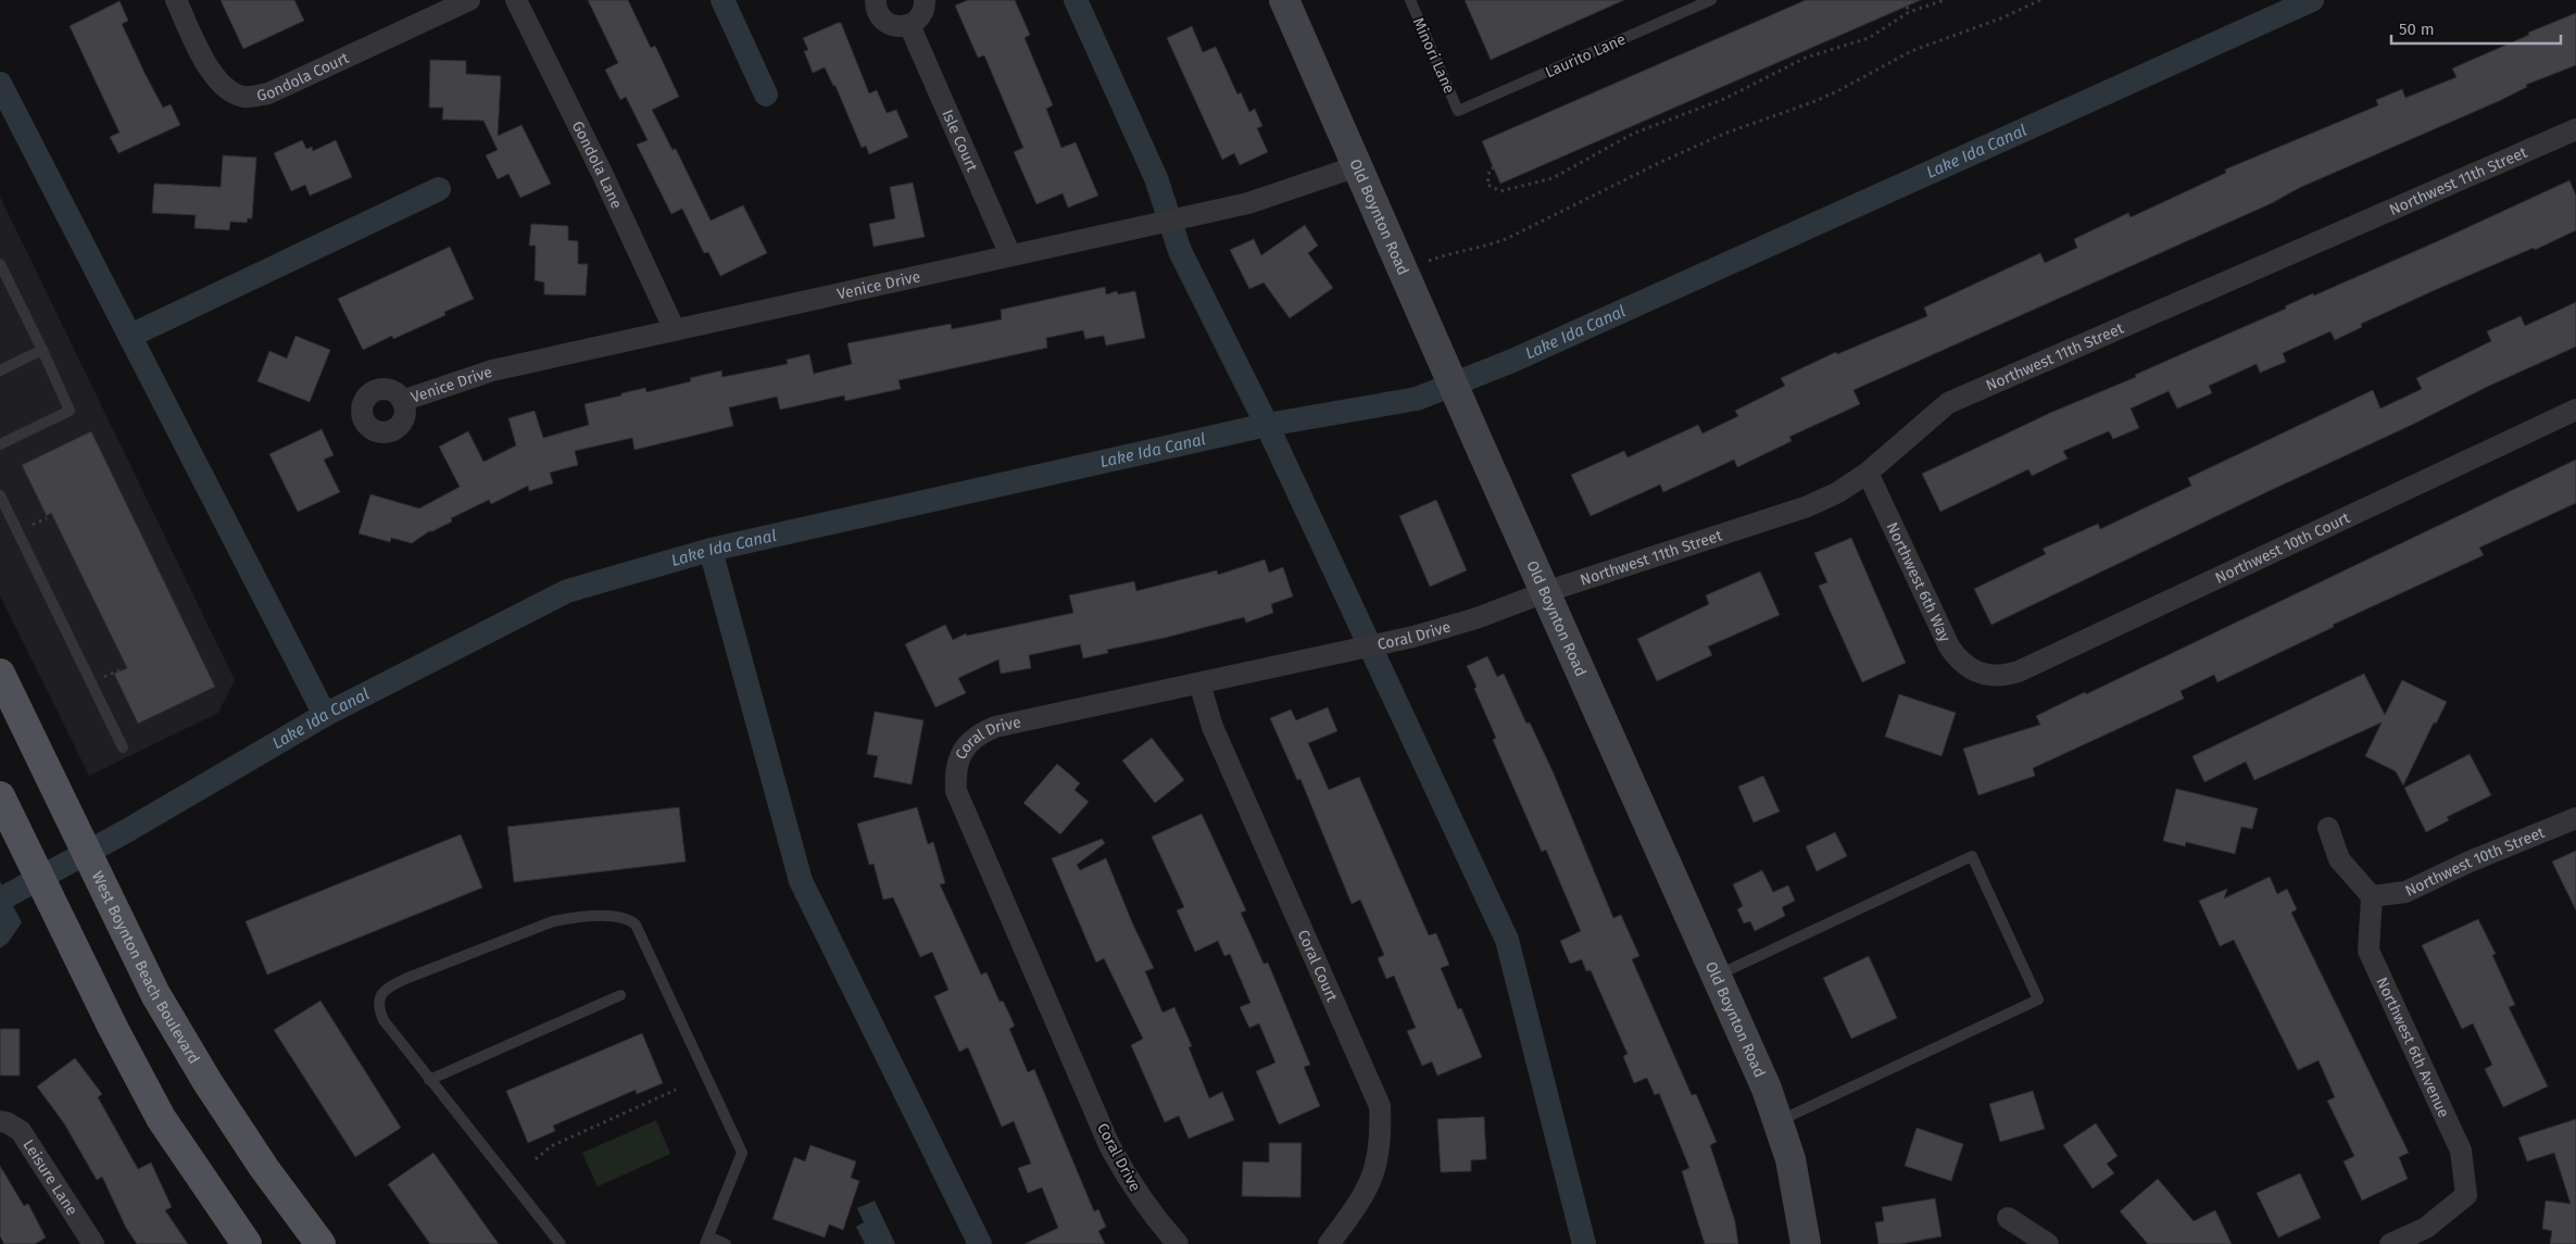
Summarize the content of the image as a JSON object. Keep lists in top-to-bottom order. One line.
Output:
{"streets":{"main road":["West Boynton Beach Boulevard"],"street":["Gondola Court","Isle Court","Gondola Lane","Northwest 11th Street","Old Boynton Road","Venice Drive","Northwest 10th Court","Northwest 6th Way","Coral Drive","Northwest 10th Street","Coral Court","Northwest 6th Avenue","Leisure Lane"],"lane":["Minori Lane","Laurito Lane"]},"crossings":[["Minori Lane","Laurito Lane"],["Isle Court","Venice Drive"],["Gondola Lane","Venice Drive"],["Northwest 11th Street","Old Boynton Road"],["Northwest 11th Street","Northwest 6th Way"],["Northwest 11th Street","Coral Drive"],["Old Boynton Road","Venice Drive"],["Old Boynton Road","Coral Drive"],["Northwest 10th Court","Northwest 6th Way"],["Coral Drive","Coral Court"],["Northwest 10th Street","Northwest 6th Avenue"]],"water":["Lake Ida Canal"],"scale_bar":"50 m"}
